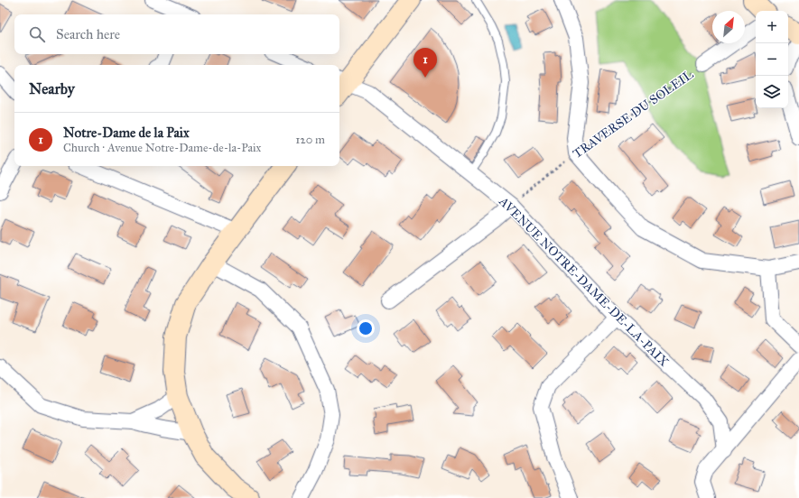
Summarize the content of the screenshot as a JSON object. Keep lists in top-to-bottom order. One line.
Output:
{"streets":{"street":["TRAVERSE DU SOLEIL","AVENUE NOTRE-DAME-DE-LA-PAIX"]},"crossings":[["TRAVERSE DU SOLEIL","AVENUE NOTRE-DAME-DE-LA-PAIX"]],"north":"top right","page":{"map_buttons":["+","−"],"search":"Search here","pins":"1","heading":"Nearby","list":[{"mark":"1","name":"Notre-Dame de la Paix","note":"Church · Avenue Notre-Dame-de-la-Paix","value":"120 m"}]}}
